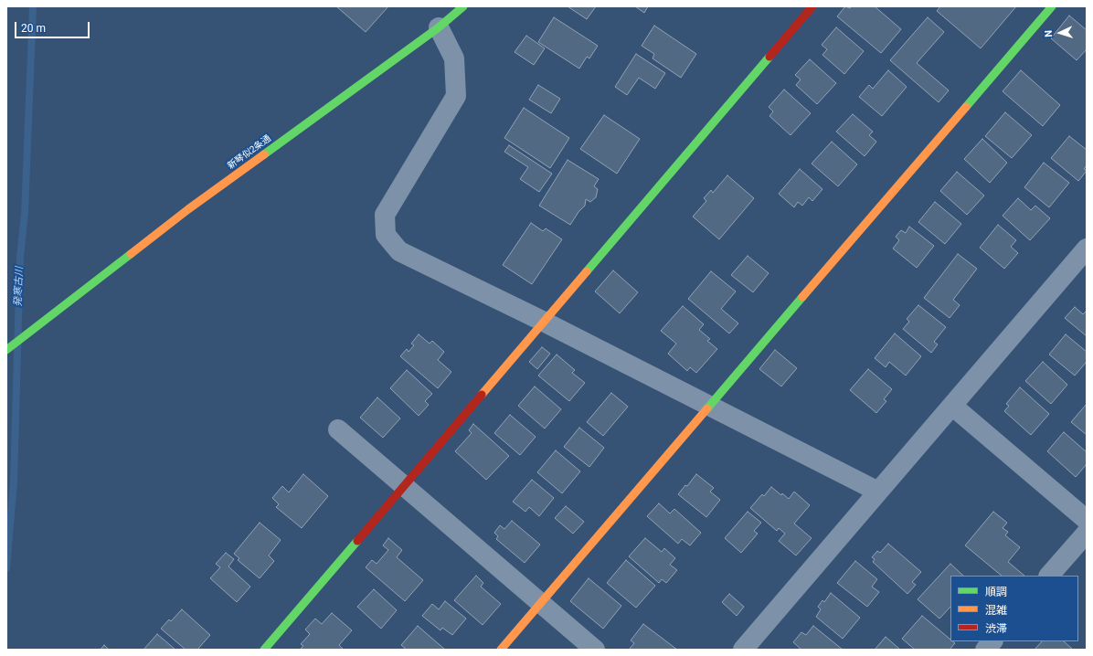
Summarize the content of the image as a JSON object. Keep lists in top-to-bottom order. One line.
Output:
{"streets":{"street":["新琴似2条通"]},"water":["発寒古川"],"legend":["順調","混雑","渋滞"],"scale_bar":"20 m","north":"left"}
